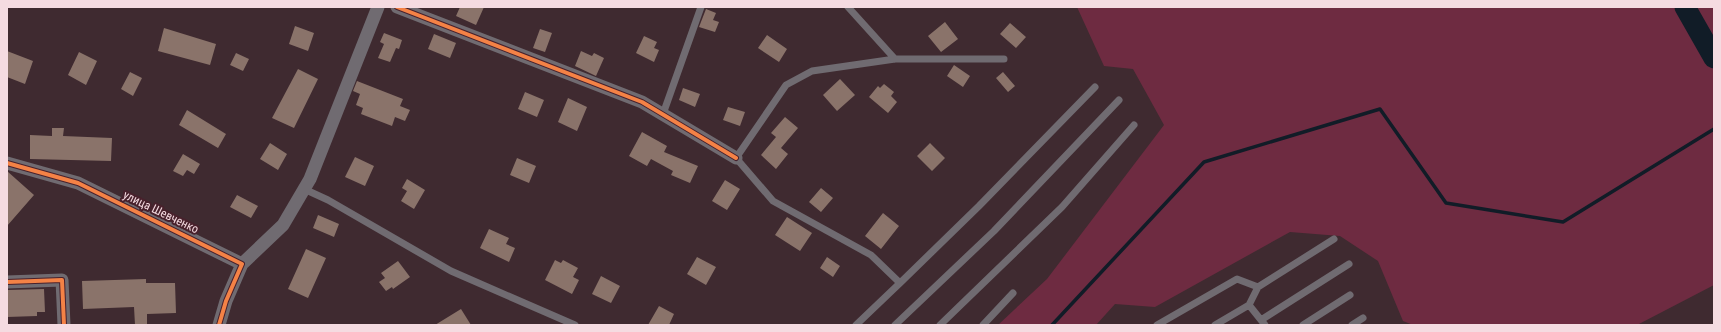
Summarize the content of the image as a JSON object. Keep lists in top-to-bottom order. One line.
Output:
{"streets":{"street":["улица Шевченко"]}}
